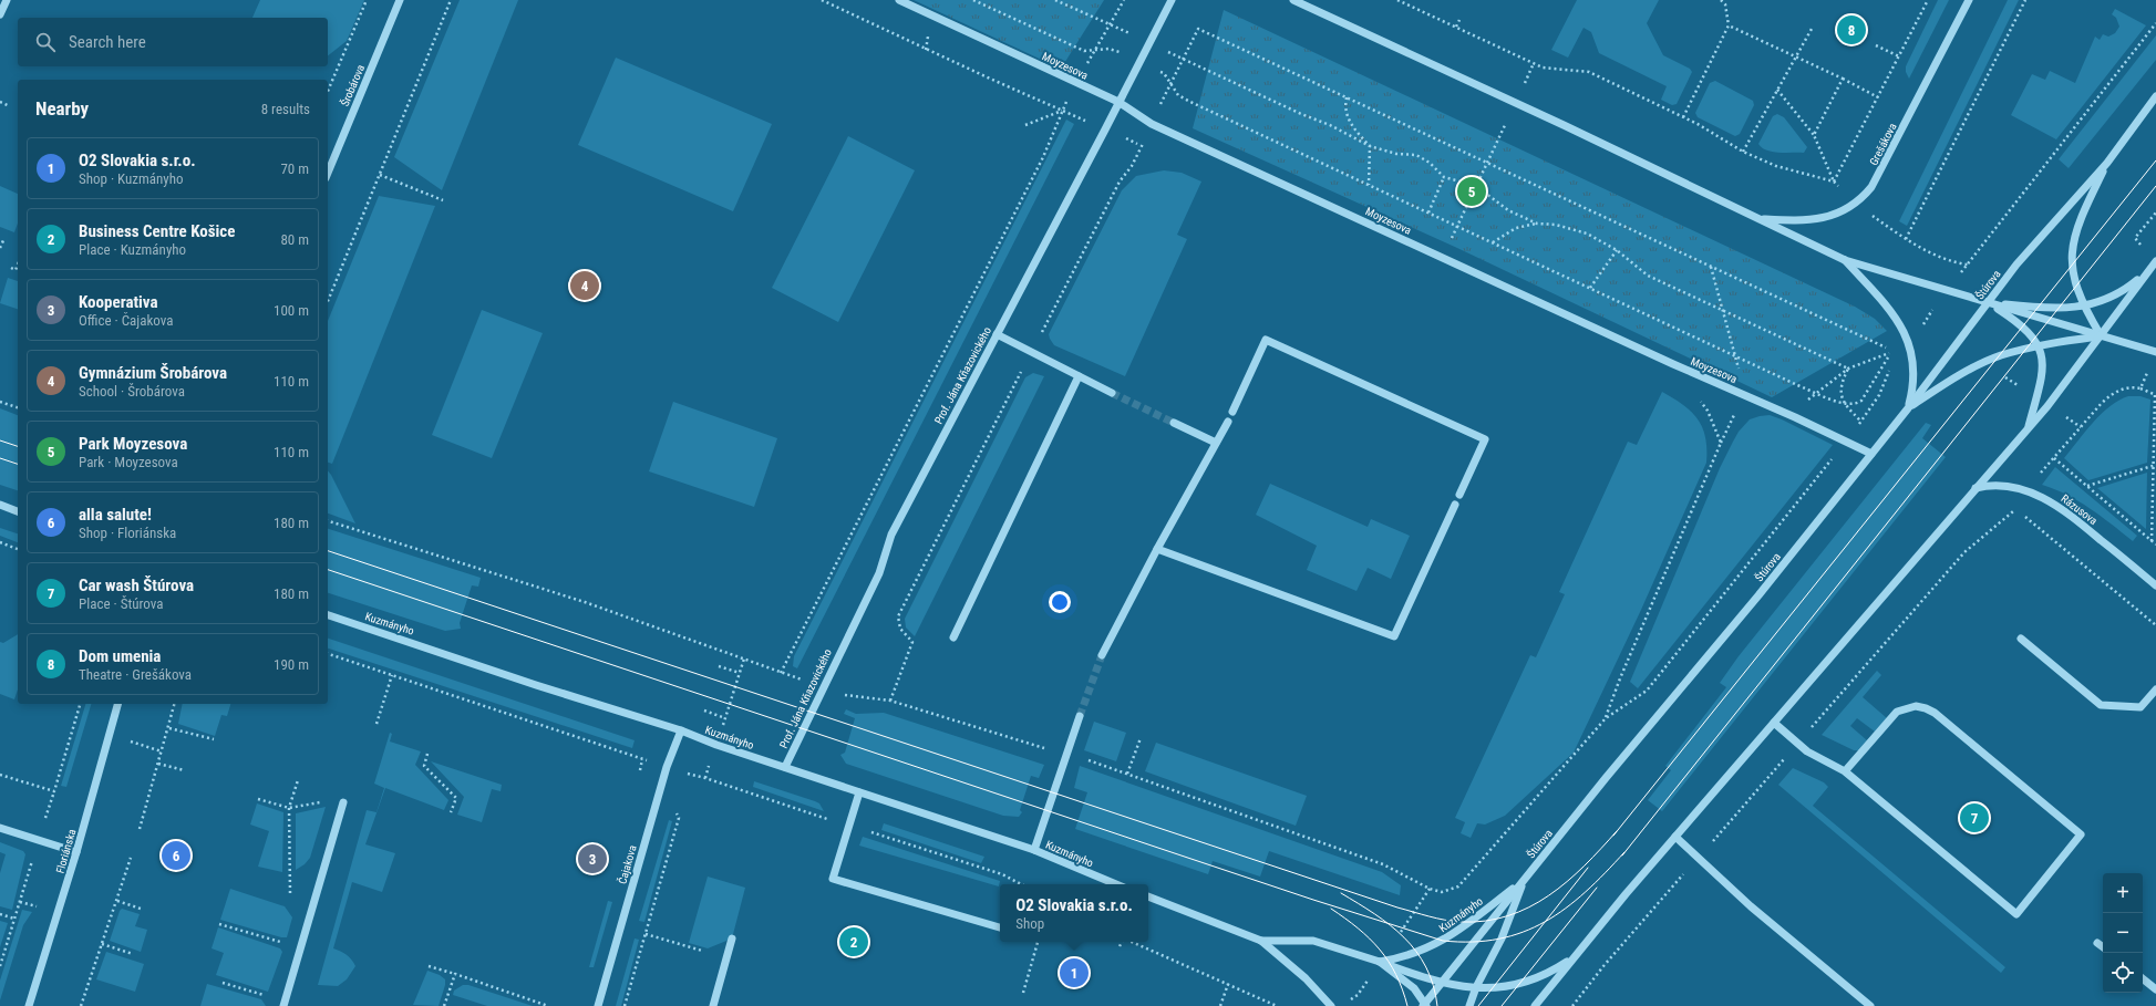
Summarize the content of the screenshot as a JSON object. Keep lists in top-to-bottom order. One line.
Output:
{"streets":{"street":["Moyzesova","Šrobárova","Grešákova","Štúrova","Prof. Jána Kňazovického","Rázusova","Kuzmányho","Floriánska","Čajakova"]},"crossings":[["Moyzesova","Štúrova"],["Moyzesova","Prof. Jána Kňazovického"],["Štúrova","Kuzmányho"],["Prof. Jána Kňazovického","Kuzmányho"],["Kuzmányho","Čajakova"]],"page":{"pins":["8","5","4","7","6","3","2","1"],"search":"Search here","heading":["Nearby","8 results"],"list":[{"mark":"1","name":"O2 Slovakia s.r.o.","note":"Shop · Kuzmányho","value":"70 m"},{"mark":"2","name":"Business Centre Košice","note":"Place · Kuzmányho","value":"80 m"},{"mark":"3","name":"Kooperativa","note":"Office · Čajakova","value":"100 m"},{"mark":"4","name":"Gymnázium Šrobárova","note":"School · Šrobárova","value":"110 m"},{"mark":"5","name":"Park Moyzesova","note":"Park · Moyzesova","value":"110 m"},{"mark":"6","name":"alla salute!","note":"Shop · Floriánska","value":"180 m"},{"mark":"7","name":"Car wash Štúrova","note":"Place · Štúrova","value":"180 m"},{"mark":"8","name":"Dom umenia","note":"Theatre · Grešákova","value":"190 m"}],"map_buttons":["+","−"],"popup":["O2 Slovakia s.r.o.","Shop"]}}
